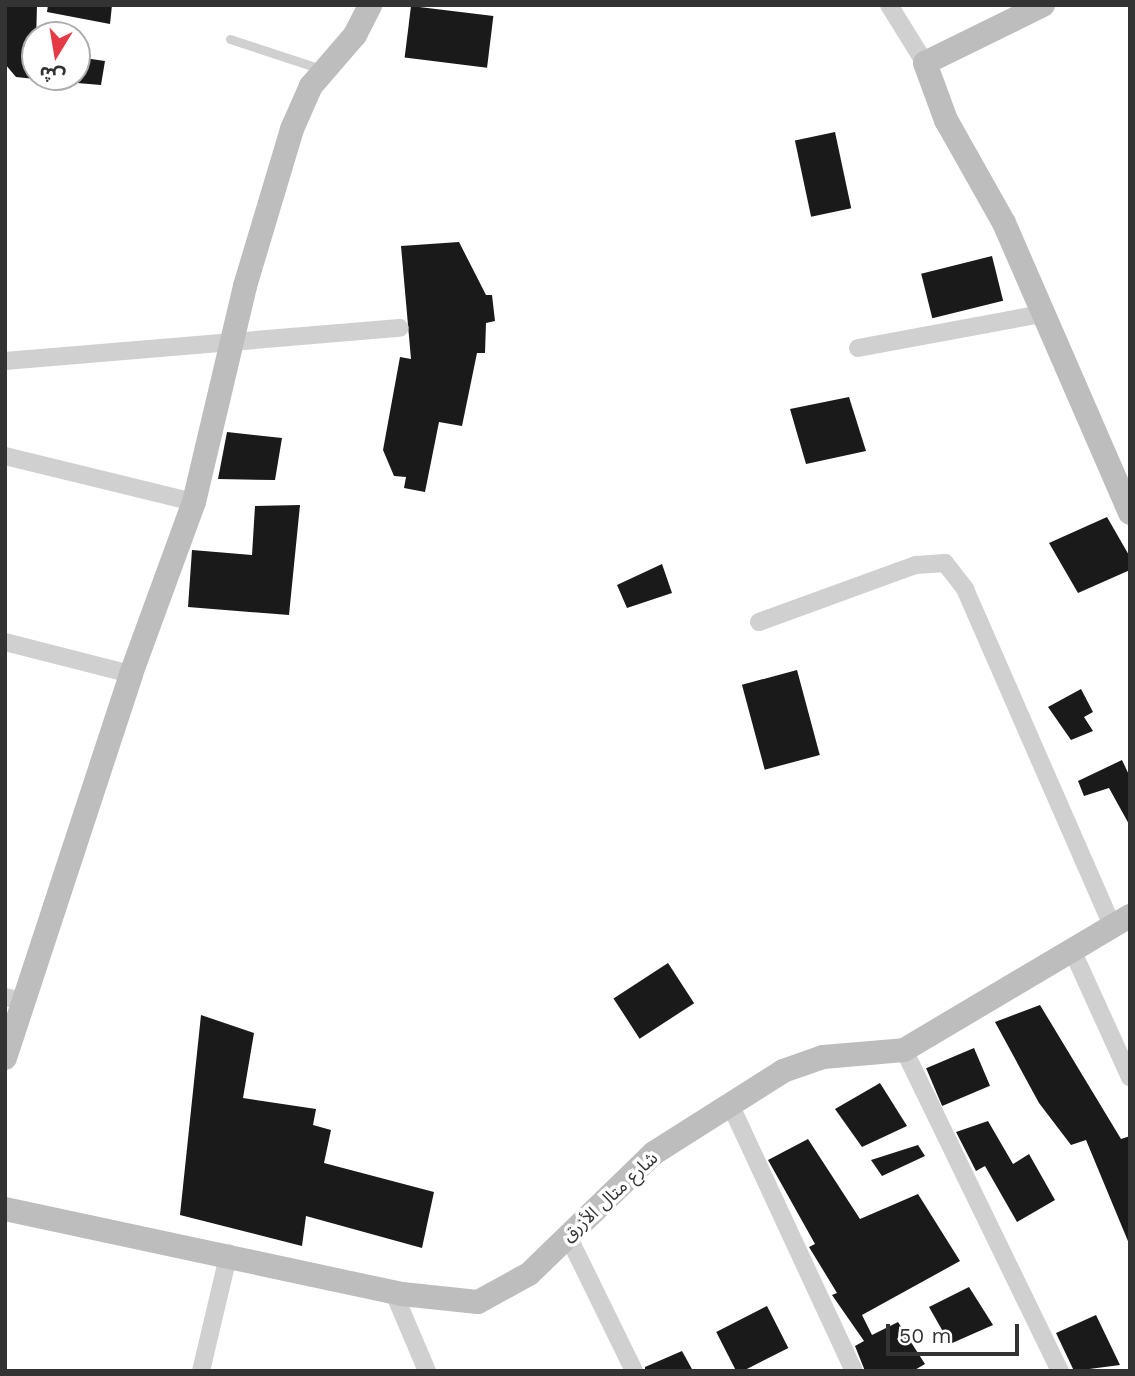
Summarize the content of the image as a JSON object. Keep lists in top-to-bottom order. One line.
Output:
{"streets":{"street":["شارع متال الأزرق"]},"scale_bar":"50 m","north":"bottom"}
